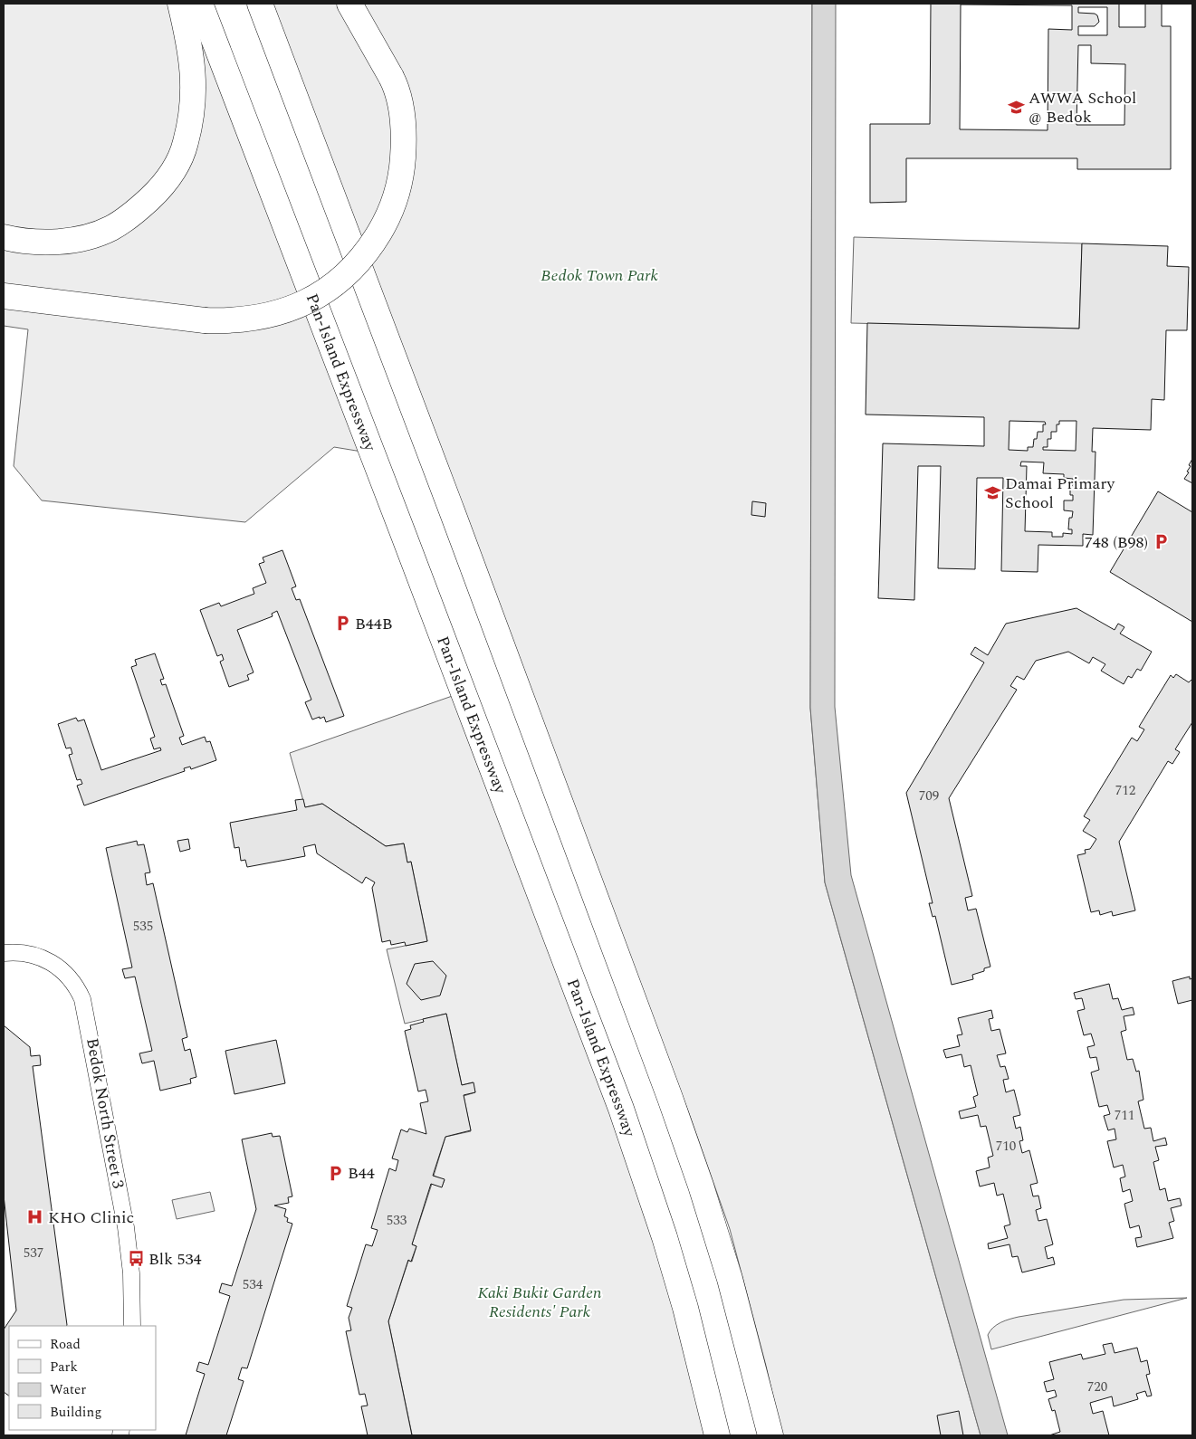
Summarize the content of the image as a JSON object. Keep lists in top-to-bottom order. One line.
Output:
{"streets":{"highway":["Pan-Island Expressway"],"street":["Bedok North Street 3"]},"parks":["Bedok Town Park","Kaki Bukit Garden Residents' Park"],"places":{"school or university":["AWWA School @ Bedok","Damai Primary School"],"parking":["748 (B98)","B44B","B44"],"hospital":["KHO Clinic"],"bus stop":["Blk 534"]},"house_numbers":["712","709","535","711","710","533","537","534","720"],"legend":["Road","Park","Water","Building"]}
